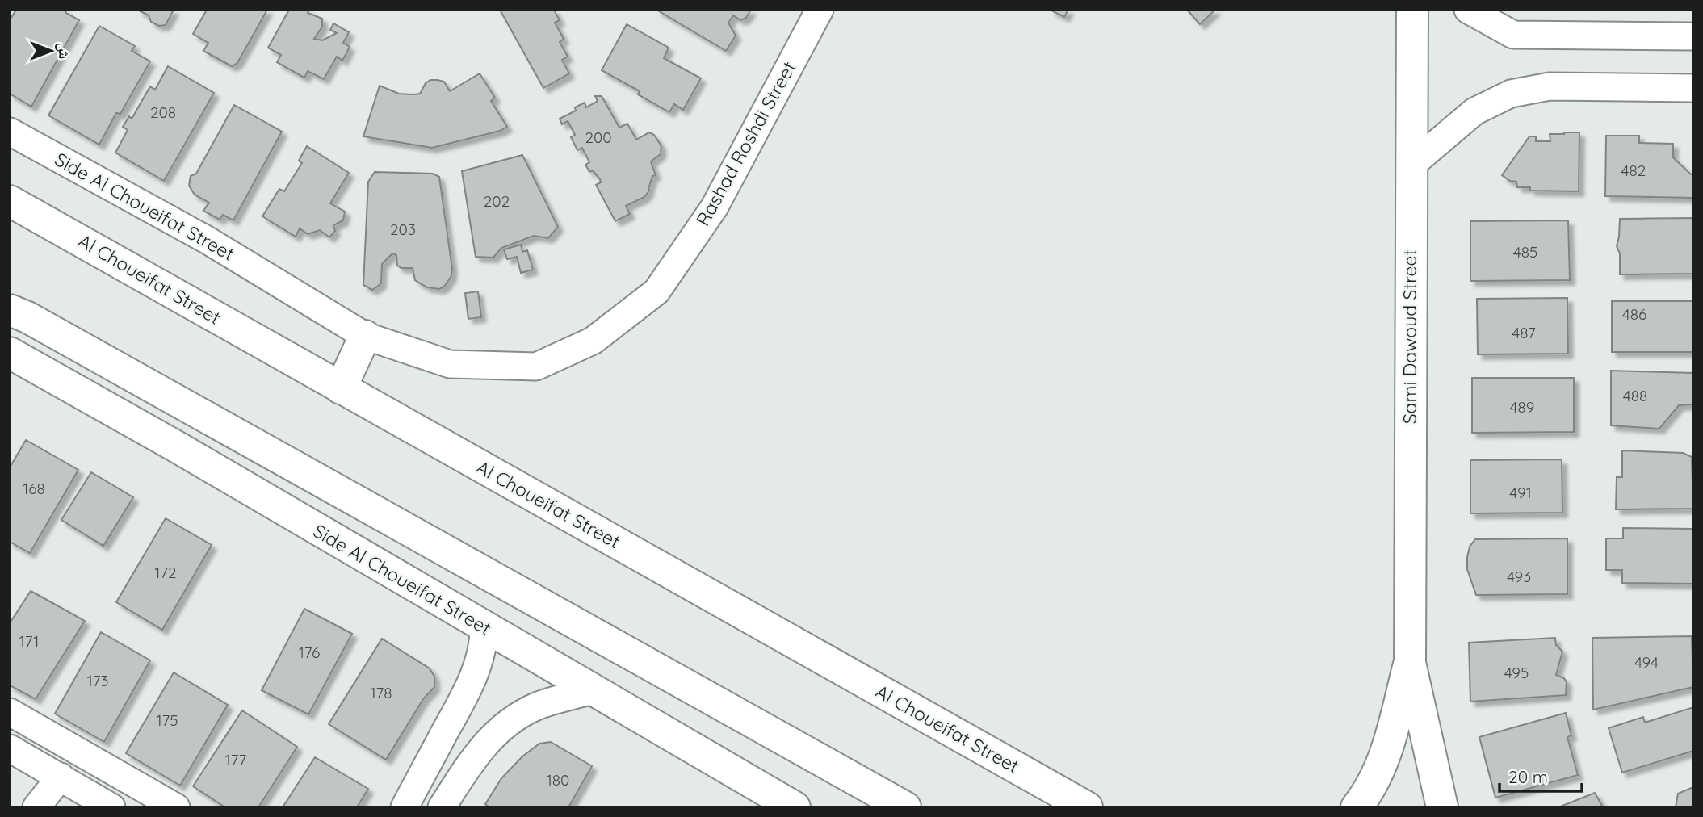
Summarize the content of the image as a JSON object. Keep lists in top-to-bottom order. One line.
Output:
{"streets":{"main road":["Side Al Choueifat Street","Al Choueifat Street","Sami Dawoud Street"],"street":["Rashad Roshdi Street"]},"crossings":[["Rashad Roshdi Street","Side Al Choueifat Street"]],"house_numbers":["208","200","482","202","203","485","486","487","488","489","168","491","172","493","171","176","494","495","173","178","175","177","180"],"scale_bar":"20 m","north":"right"}
